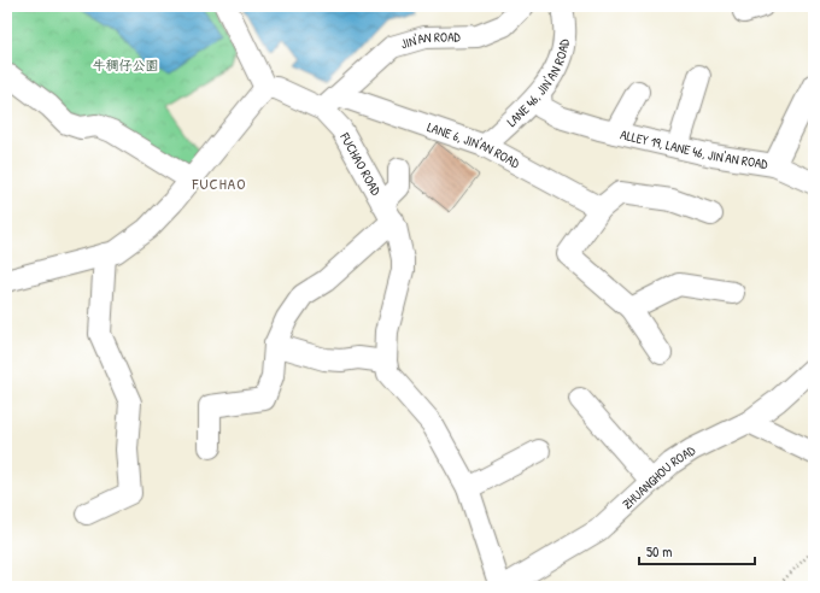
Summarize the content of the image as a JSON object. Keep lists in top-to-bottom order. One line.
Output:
{"streets":{"street":["JIN'AN ROAD","LANE 46, JIN'AN ROAD","LANE 6, JIN'AN ROAD","ALLEY 19, LANE 46, JIN'AN ROAD","FUCHAO ROAD","ZHUANGHOU ROAD"]},"crossings":[["JIN'AN ROAD","LANE 6, JIN'AN ROAD"],["JIN'AN ROAD","FUCHAO ROAD"],["LANE 46, JIN'AN ROAD","LANE 6, JIN'AN ROAD"],["LANE 46, JIN'AN ROAD","ALLEY 19, LANE 46, JIN'AN ROAD"],["LANE 6, JIN'AN ROAD","FUCHAO ROAD"],["FUCHAO ROAD","ZHUANGHOU ROAD"]],"districts":["FUCHAO"],"parks":["牛稠仔公園"],"scale_bar":"50 m"}
